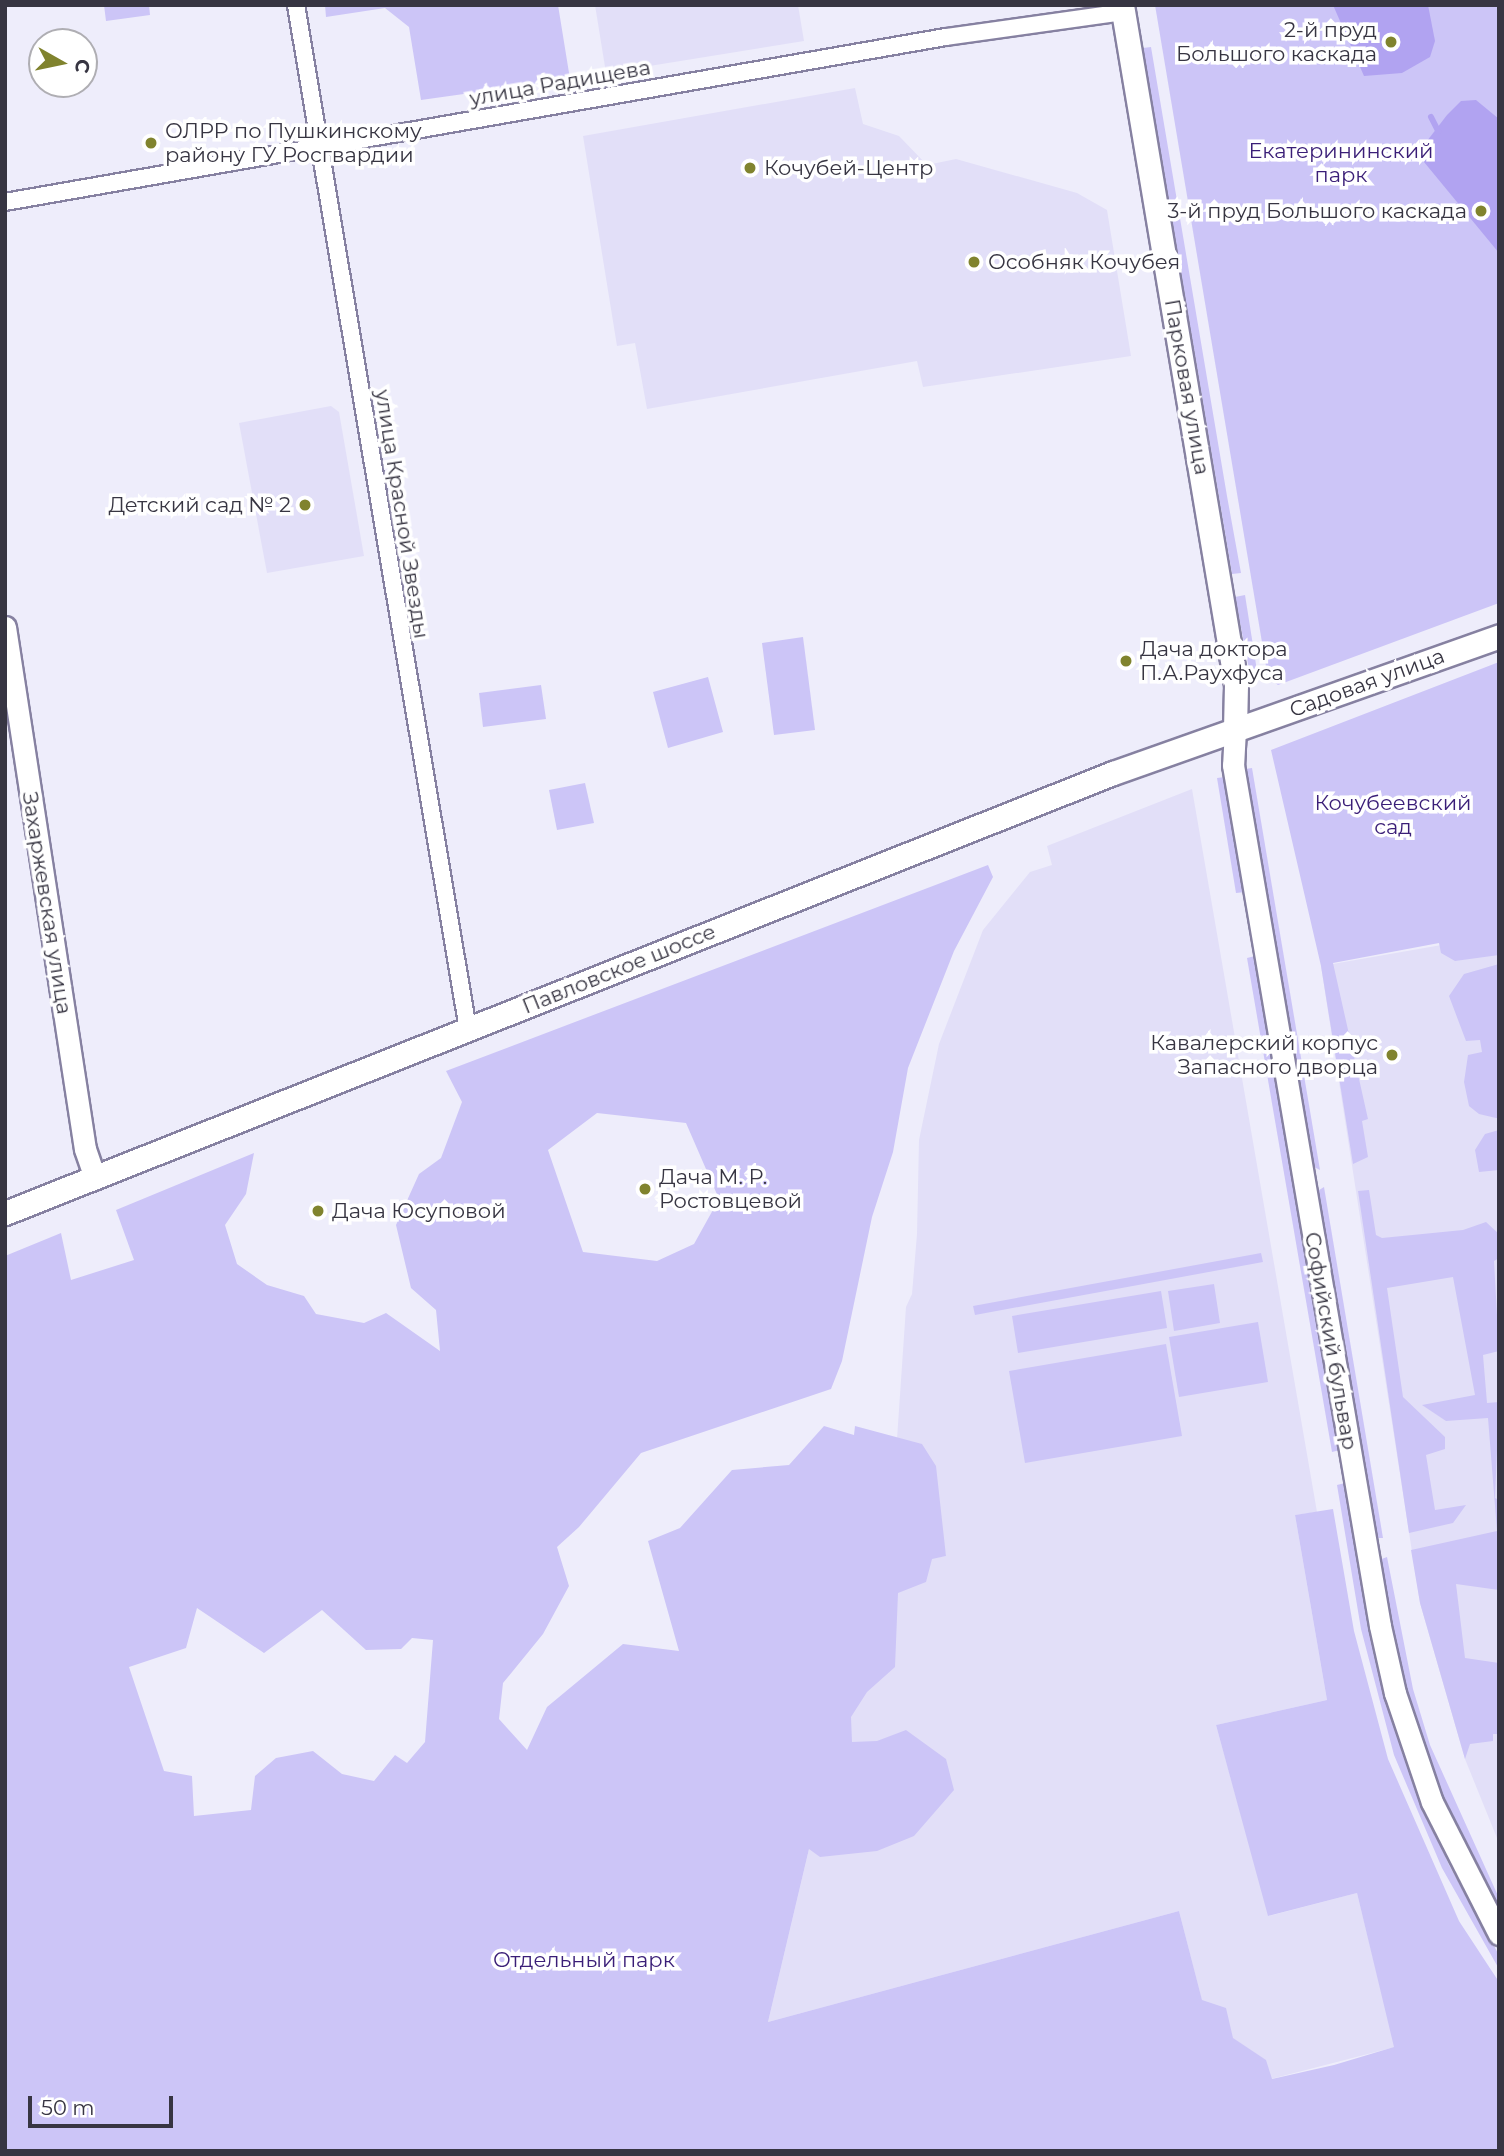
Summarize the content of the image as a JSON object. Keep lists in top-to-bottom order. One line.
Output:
{"streets":{"main road":["Парковая улица","Садовая улица","Павловское шоссе"],"street":["улица Радищева","улица Красной Звезды","Захаржевская улица","Софийский бульвар"]},"crossings":[["улица Радищева","Парковая улица"],["улица Радищева","улица Красной Звезды"],["Парковая улица","Садовая улица"],["Парковая улица","Павловское шоссе"],["Парковая улица","Софийский бульвар"],["улица Красной Звезды","Павловское шоссе"],["Садовая улица","Павловское шоссе"],["Садовая улица","Софийский бульвар"],["Захаржевская улица","Павловское шоссе"],["Павловское шоссе","Софийский бульвар"]],"parks":["Екатерининский парк","Кочубеевский сад","Отдельный парк"],"places":["2-й пруд Большого каскада","ОЛРР по Пушкинскому району ГУ Росгвардии","Кочубей-Центр","3-й пруд Большого каскада","Особняк Кочубея","Детский сад № 2","Дача доктора П.А.Раухфуса","Кавалерский корпус Запасного дворца","Дача М. Р. Ростовцевой","Дача Юсуповой"],"scale_bar":"50 m","north":"right"}
